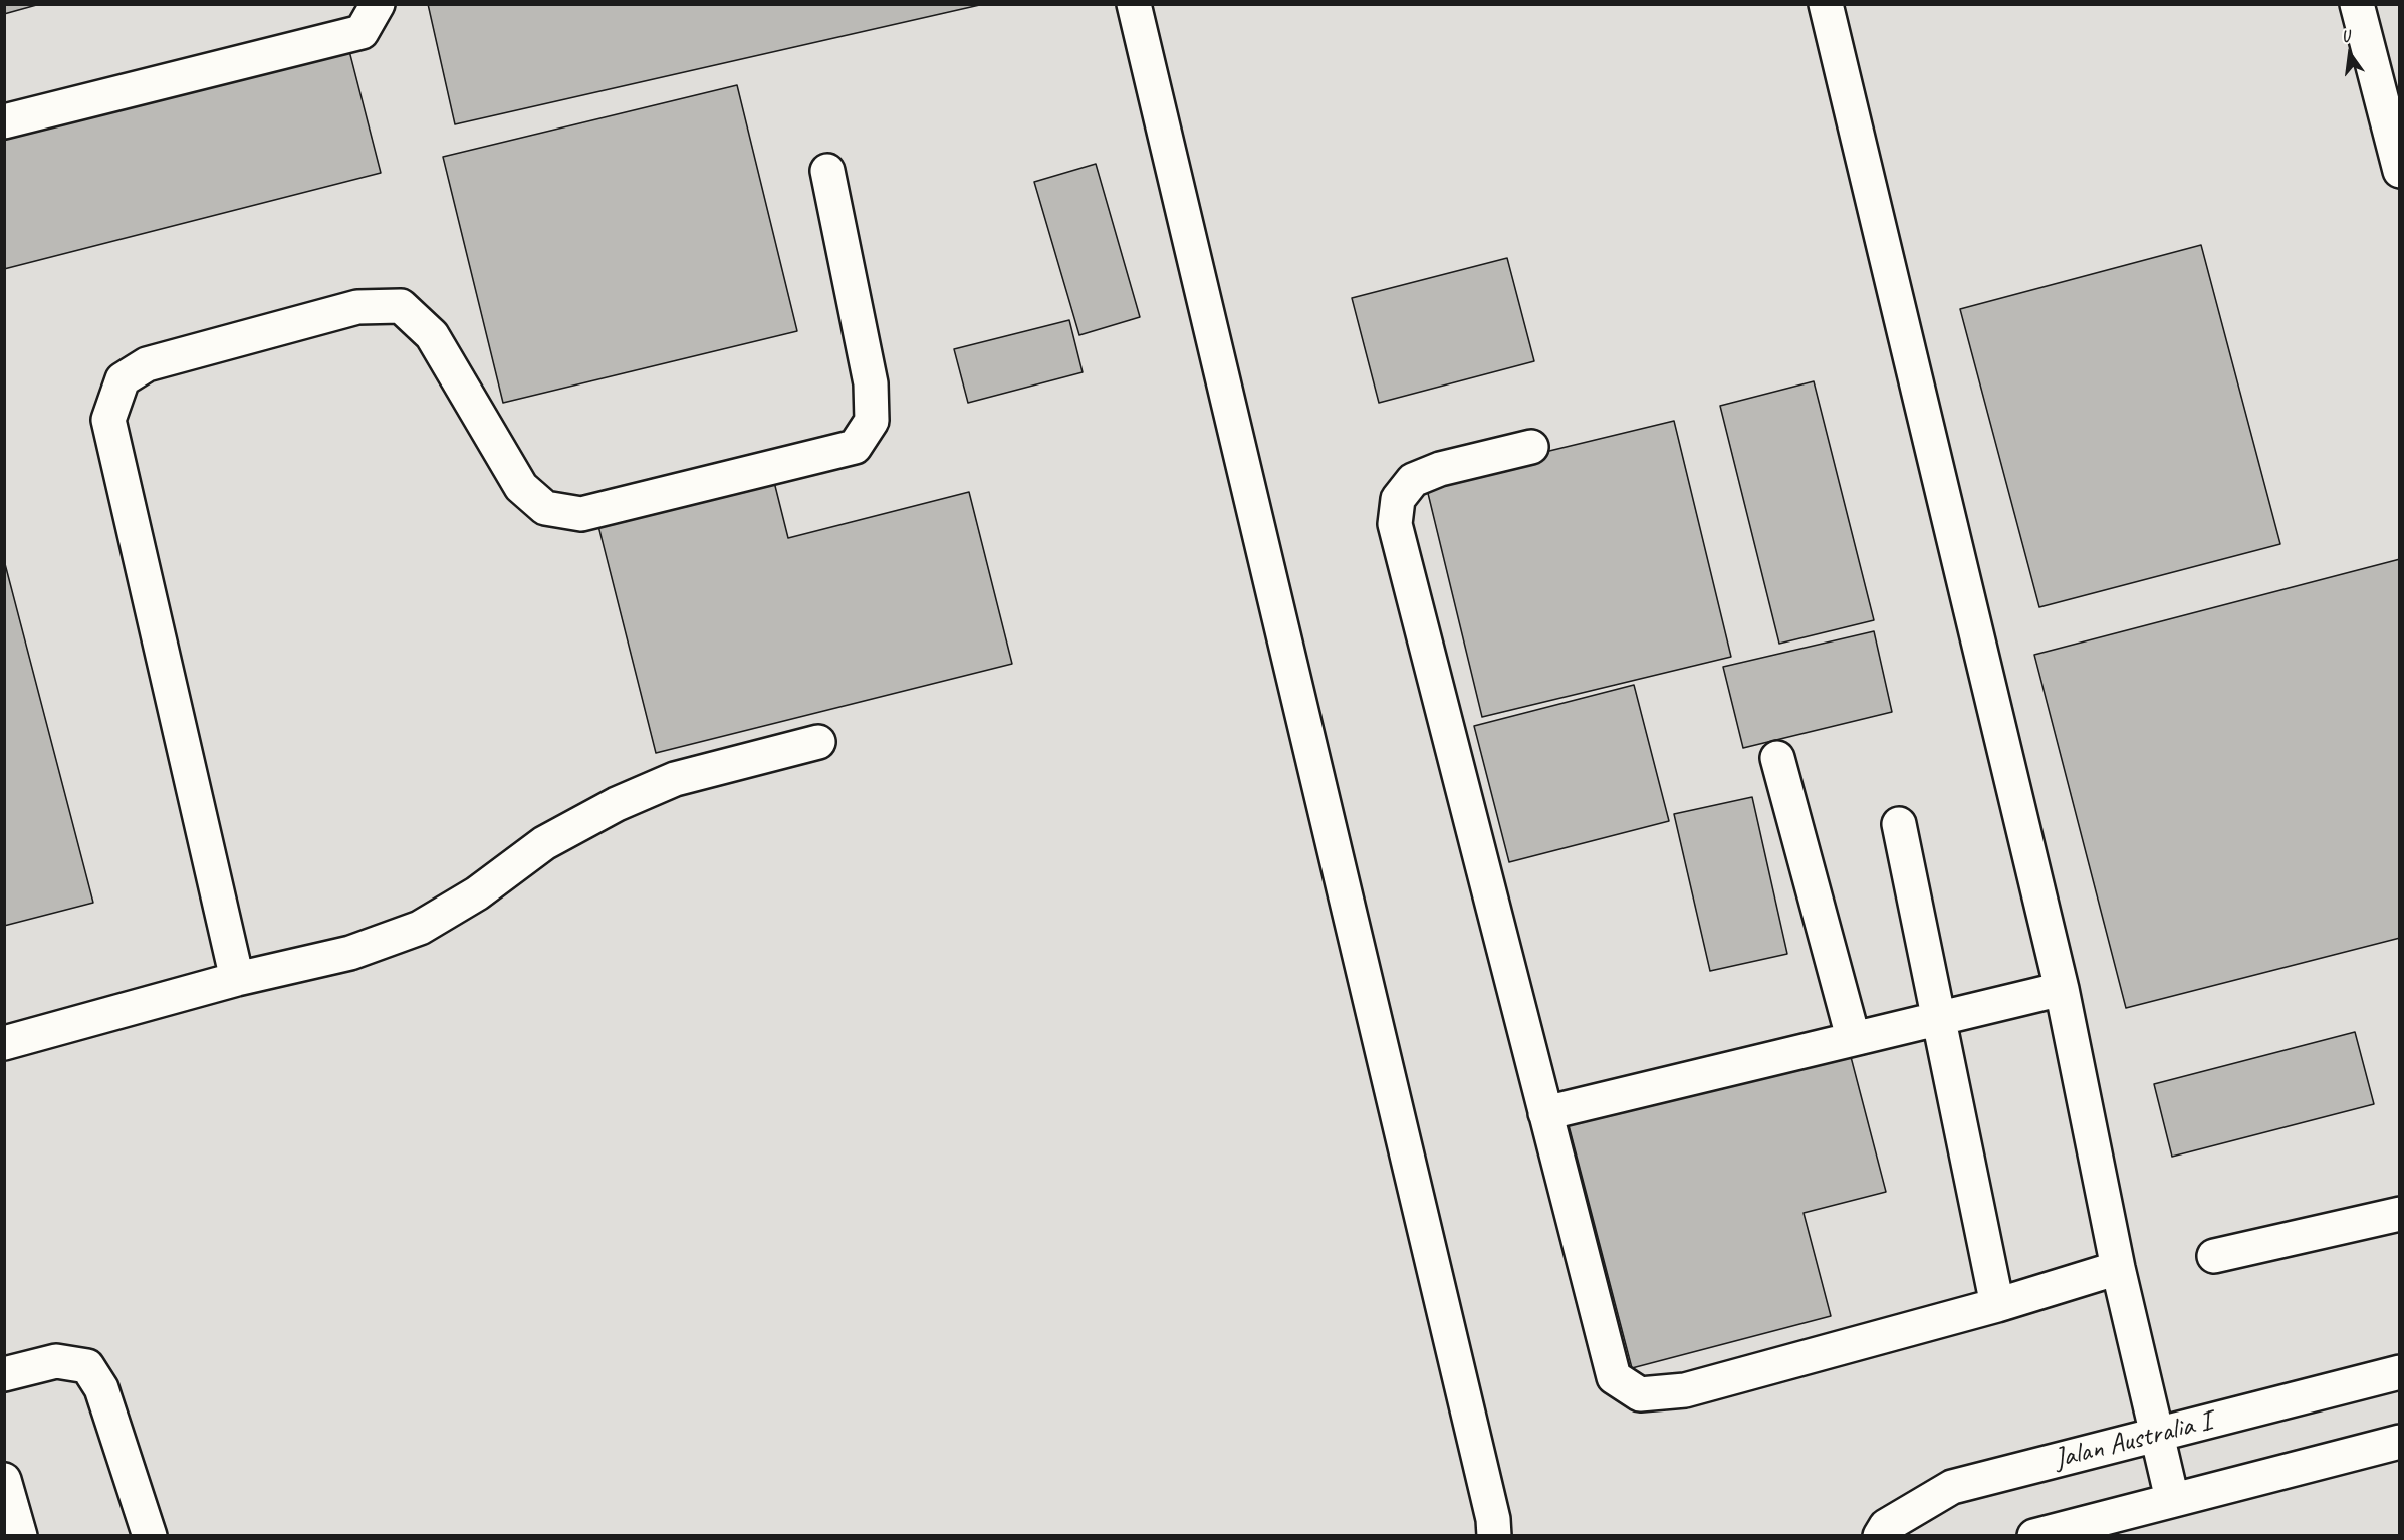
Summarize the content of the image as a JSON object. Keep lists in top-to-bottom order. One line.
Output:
{"streets":{"lane":["Jalan Australia I"]},"north":"top"}
